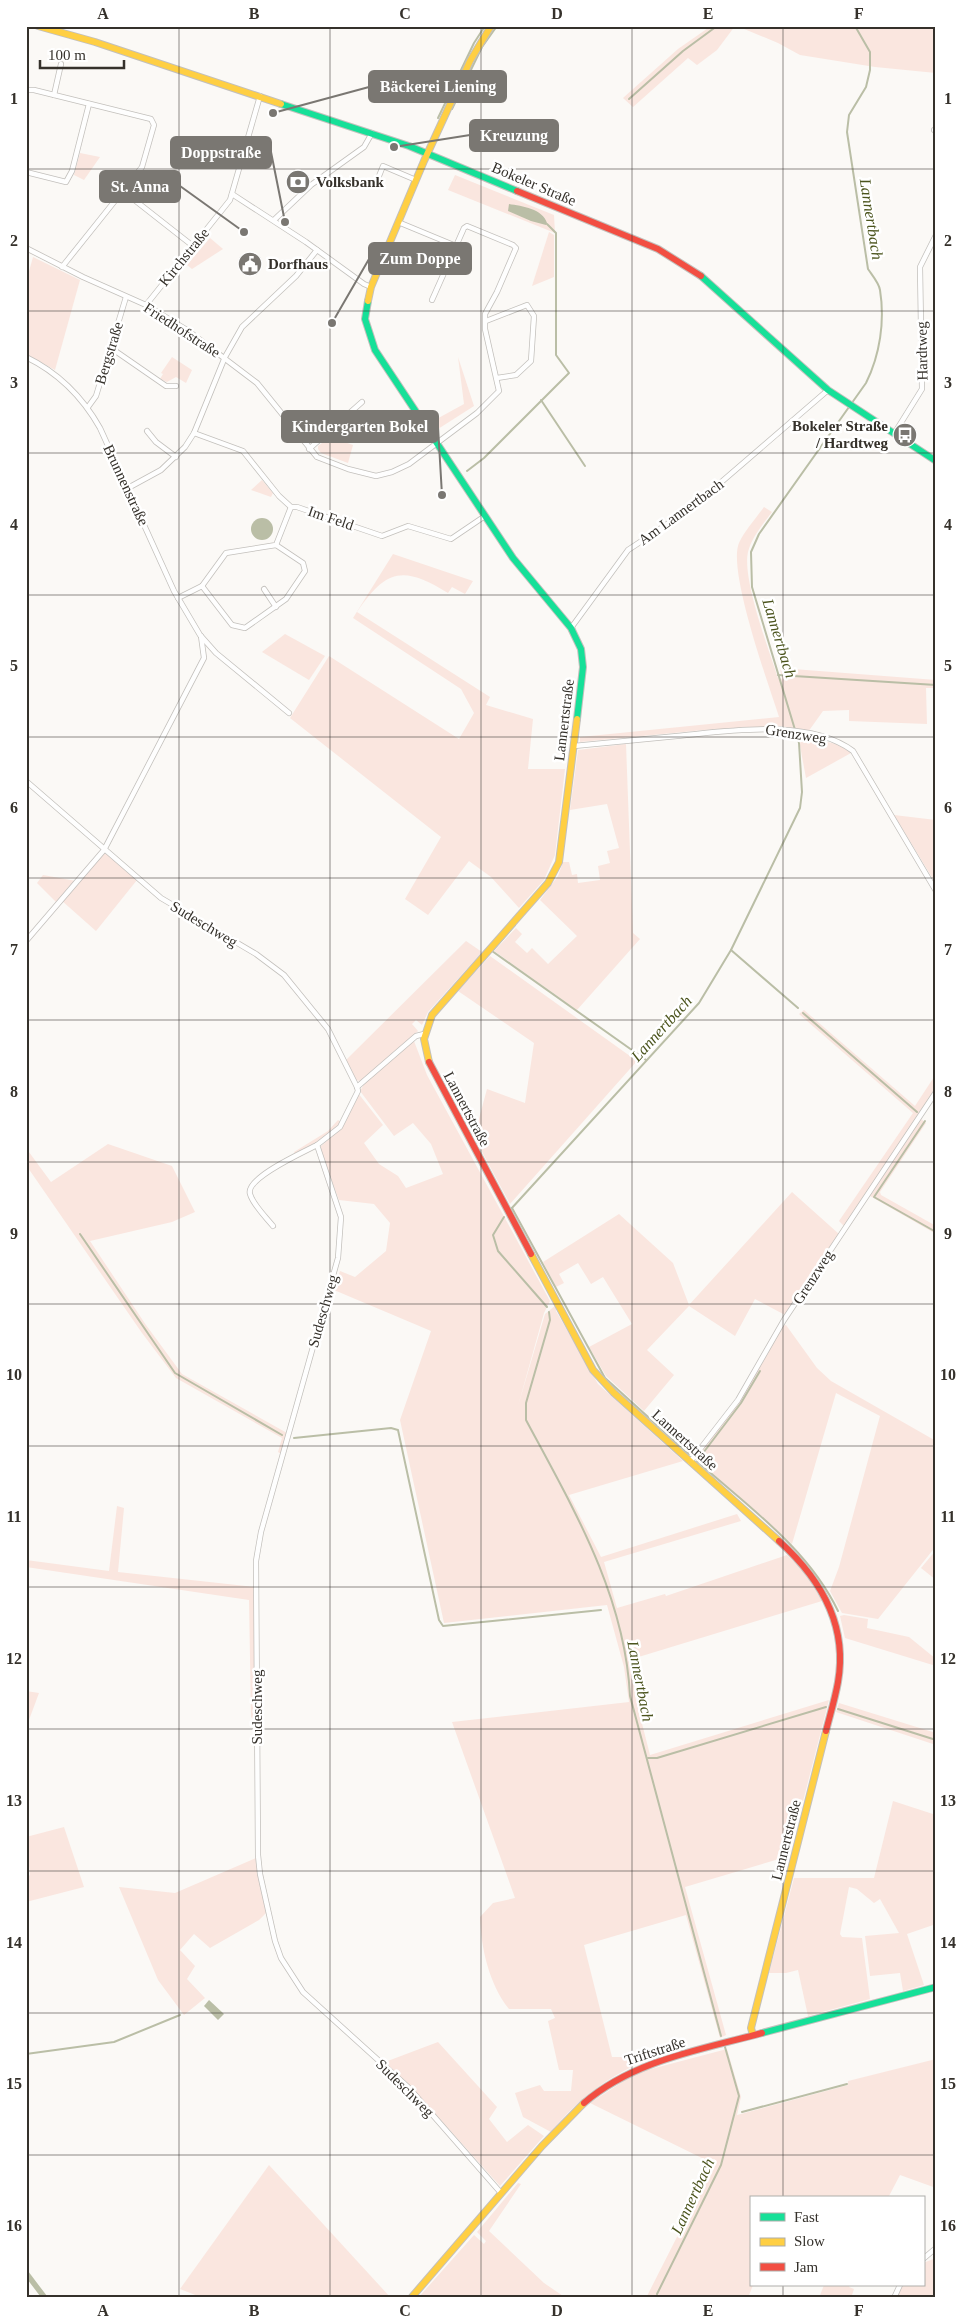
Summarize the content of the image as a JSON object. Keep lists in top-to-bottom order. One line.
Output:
{"streets":{"street":["Bokeler Straße","Kirchstraße","Friedhofstraße","Hardtweg","Bergstraße","Brunnenstraße","Am Lannertbach","Im Feld","Lannertstraße","Grenzweg","Sudeschweg","Triftstraße"]},"crossings":[["Bokeler Straße","Kirchstraße"],["Bokeler Straße","Hardtweg"],["Bokeler Straße","Am Lannertbach"],["Bokeler Straße","Lannertstraße"],["Kirchstraße","Friedhofstraße"],["Friedhofstraße","Bergstraße"],["Friedhofstraße","Lannertstraße"],["Bergstraße","Brunnenstraße"],["Am Lannertbach","Lannertstraße"],["Im Feld","Lannertstraße"],["Lannertstraße","Grenzweg"],["Lannertstraße","Triftstraße"],["Sudeschweg","Triftstraße"]],"water":["Lannertbach"],"places":{"other":["Bäckerei Liening","Kreuzung","Doppstraße","St. Anna","Zum Doppe","Kindergarten Bokel"],"bank":["Volksbank"],"public building":["Dorfhaus"],"bus stop":["Bokeler Straße / Hardtweg"]},"legend":["Fast","Slow","Jam"],"scale_bar":"100 m","grid":{"columns":["A","B","C","D","E","F"],"rows":["1","2","3","4","5","6","7","8","9","10","11","12","13","14","15","16"]}}
